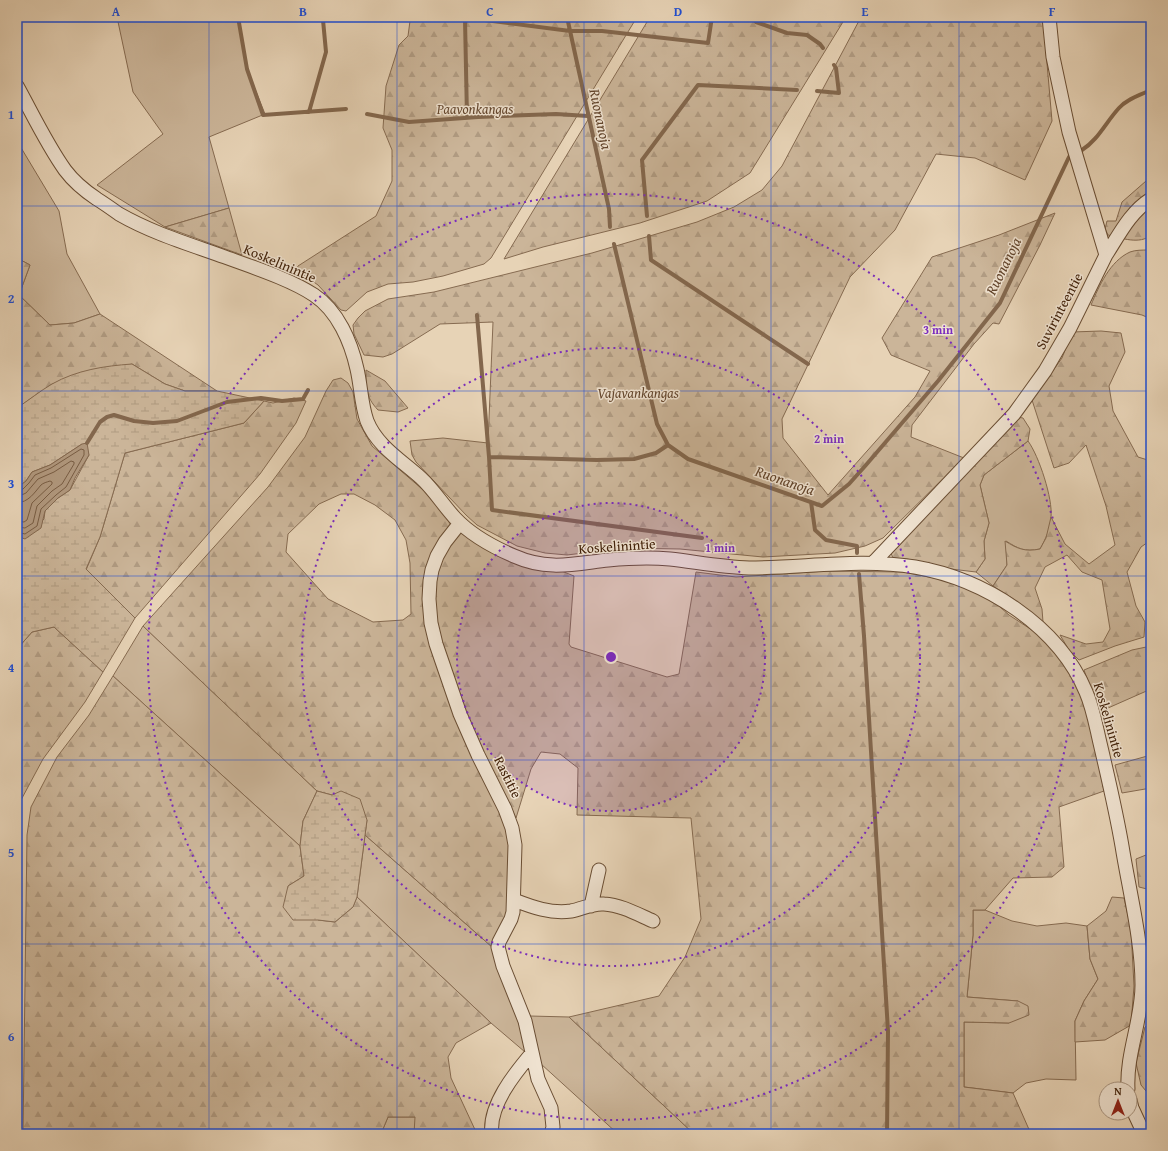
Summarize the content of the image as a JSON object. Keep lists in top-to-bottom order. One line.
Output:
{"streets":{"street":["Koskelinintie","Suvirinteentie","Rastitie"]},"crossings":[["Koskelinintie","Suvirinteentie"],["Koskelinintie","Rastitie"]],"water":["Ruonanoja"],"parks":["Paavonkangas","Vajavankangas"],"north":"top","grid":{"columns":["A","B","C","D","E","F"],"rows":["1","2","3","4","5","6"]},"rings":["3 min","2 min","1 min"]}
